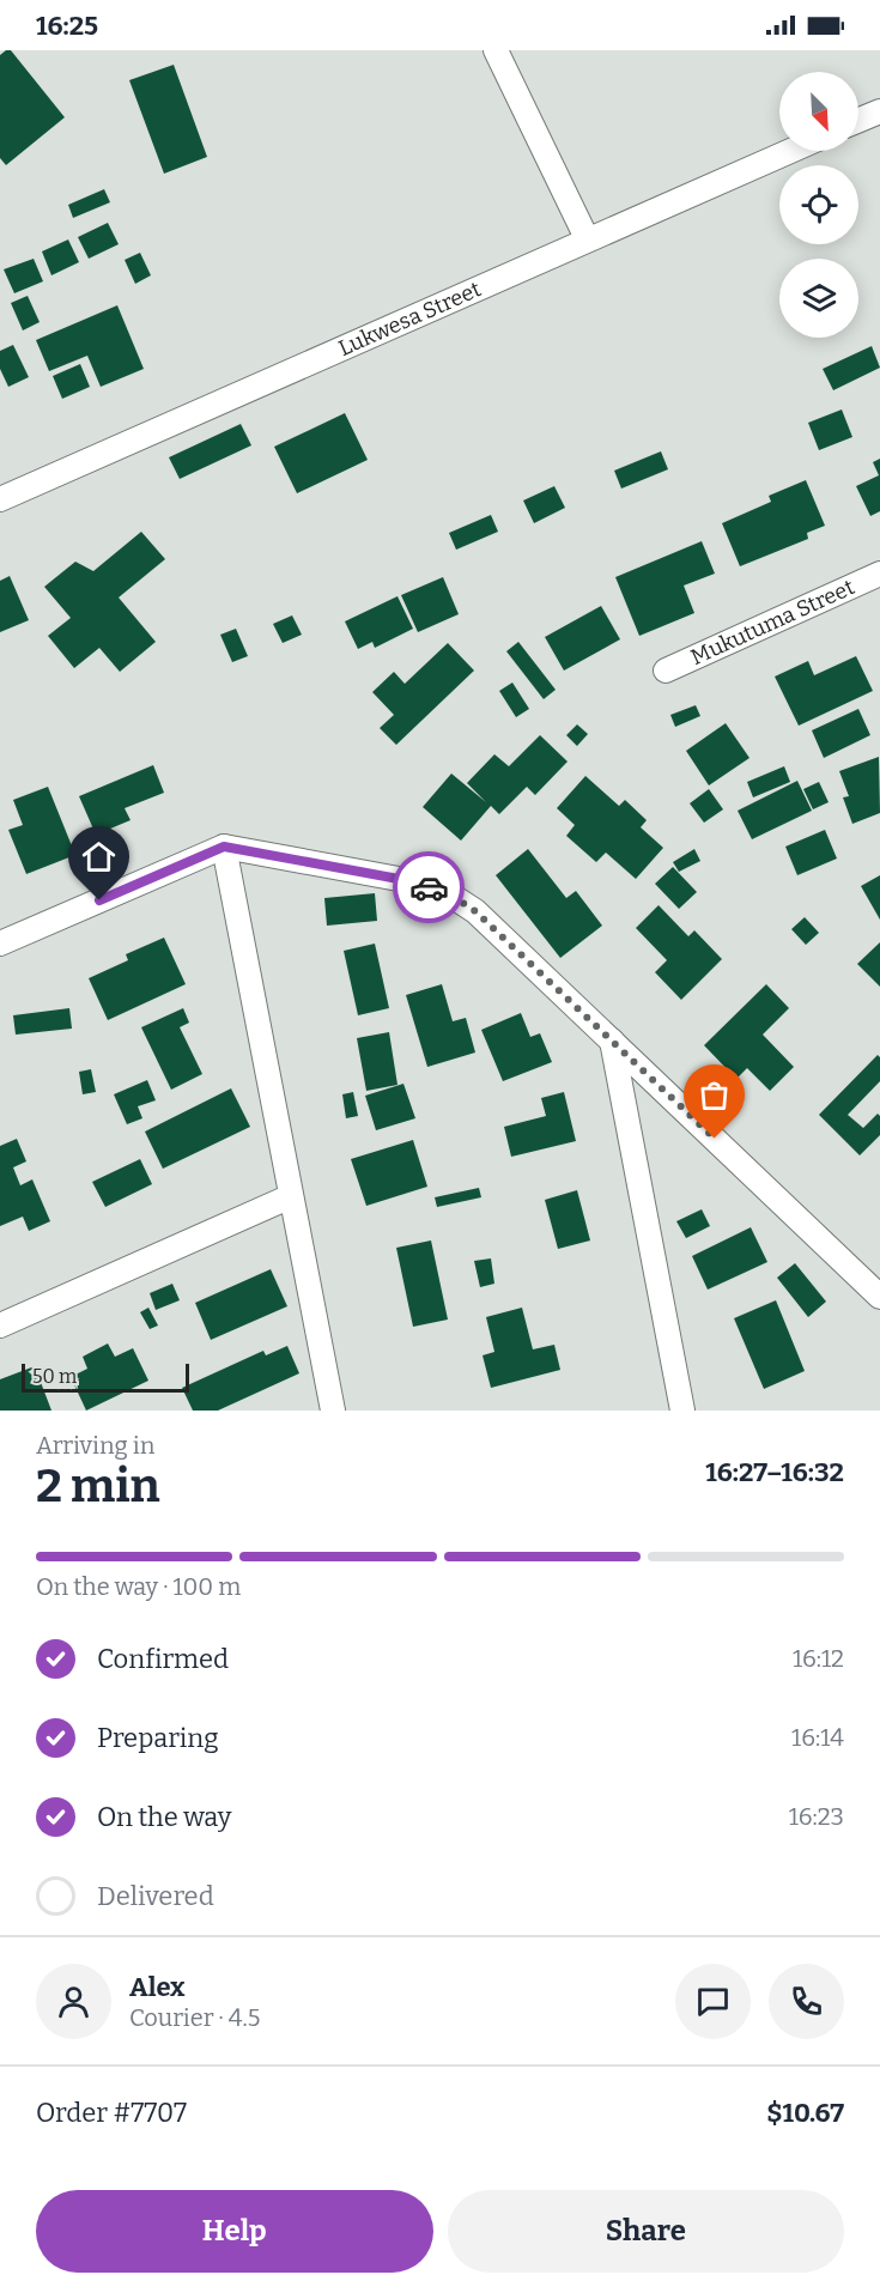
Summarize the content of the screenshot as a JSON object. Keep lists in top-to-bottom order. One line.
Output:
{"streets":{"street":["Lukwesa Street","Mukutuma Street"]},"scale_bar":"50 m","north":"bottom right","page":{"status":"16:25","scale":"50 m","heading":["2 min","Arriving in","16:27–16:32"],"panel":["Alex","Courier · 4.5","Order #7707","$10.67"],"bar":"On the way · 100 m","list":[["Confirmed","16:12"],["Preparing","16:14"],["On the way","16:23"],"Delivered"],"buttons":["Help","Share"]}}
